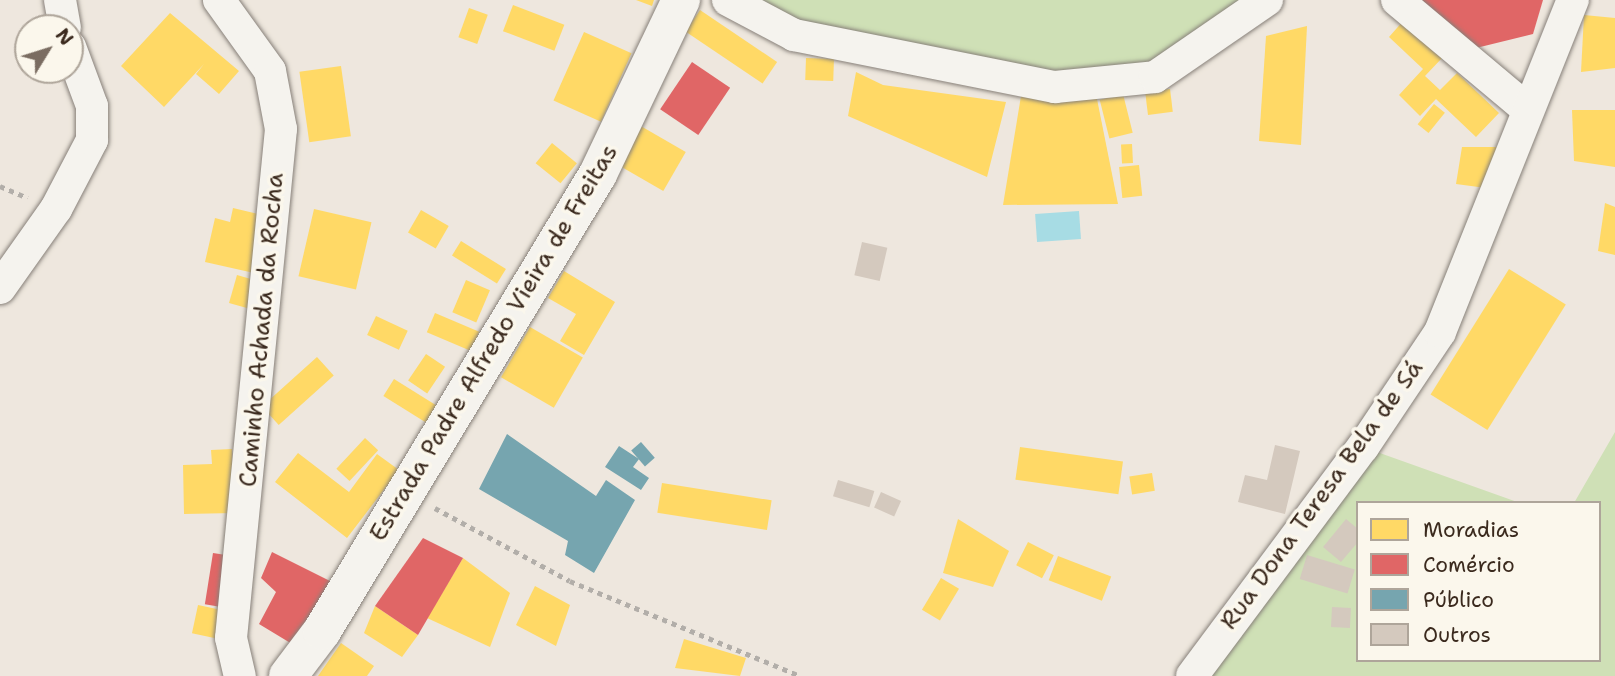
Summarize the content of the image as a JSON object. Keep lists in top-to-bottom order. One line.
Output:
{"streets":{"main road":["Estrada Padre Alfredo Vieira de Freitas"],"street":["Caminho Achada da Rocha","Rua Dona Teresa Bela de Sá"]},"legend":["Moradias","Comércio","Público","Outros"],"north":"top right"}
